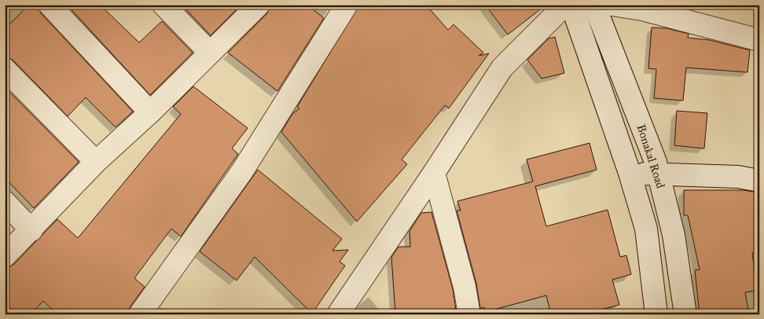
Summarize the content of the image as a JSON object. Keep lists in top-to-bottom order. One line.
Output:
{"streets":{"street":["Bonakal Road"]}}
